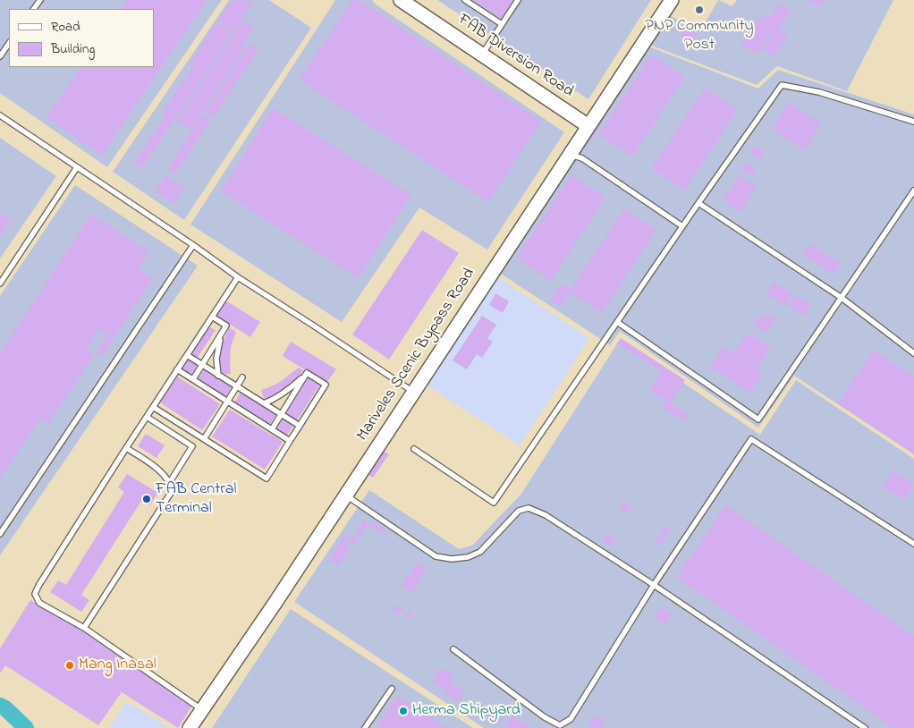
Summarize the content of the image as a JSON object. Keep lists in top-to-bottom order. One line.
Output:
{"streets":{"main road":["FAB Diversion Road","Mariveles Scenic Bypass Road"]},"crossings":[["FAB Diversion Road","Mariveles Scenic Bypass Road"]],"places":["PNP Community Post","FAB Central Terminal","Mang Inasal","Herma Shipyard"],"legend":["Road","Building"]}
